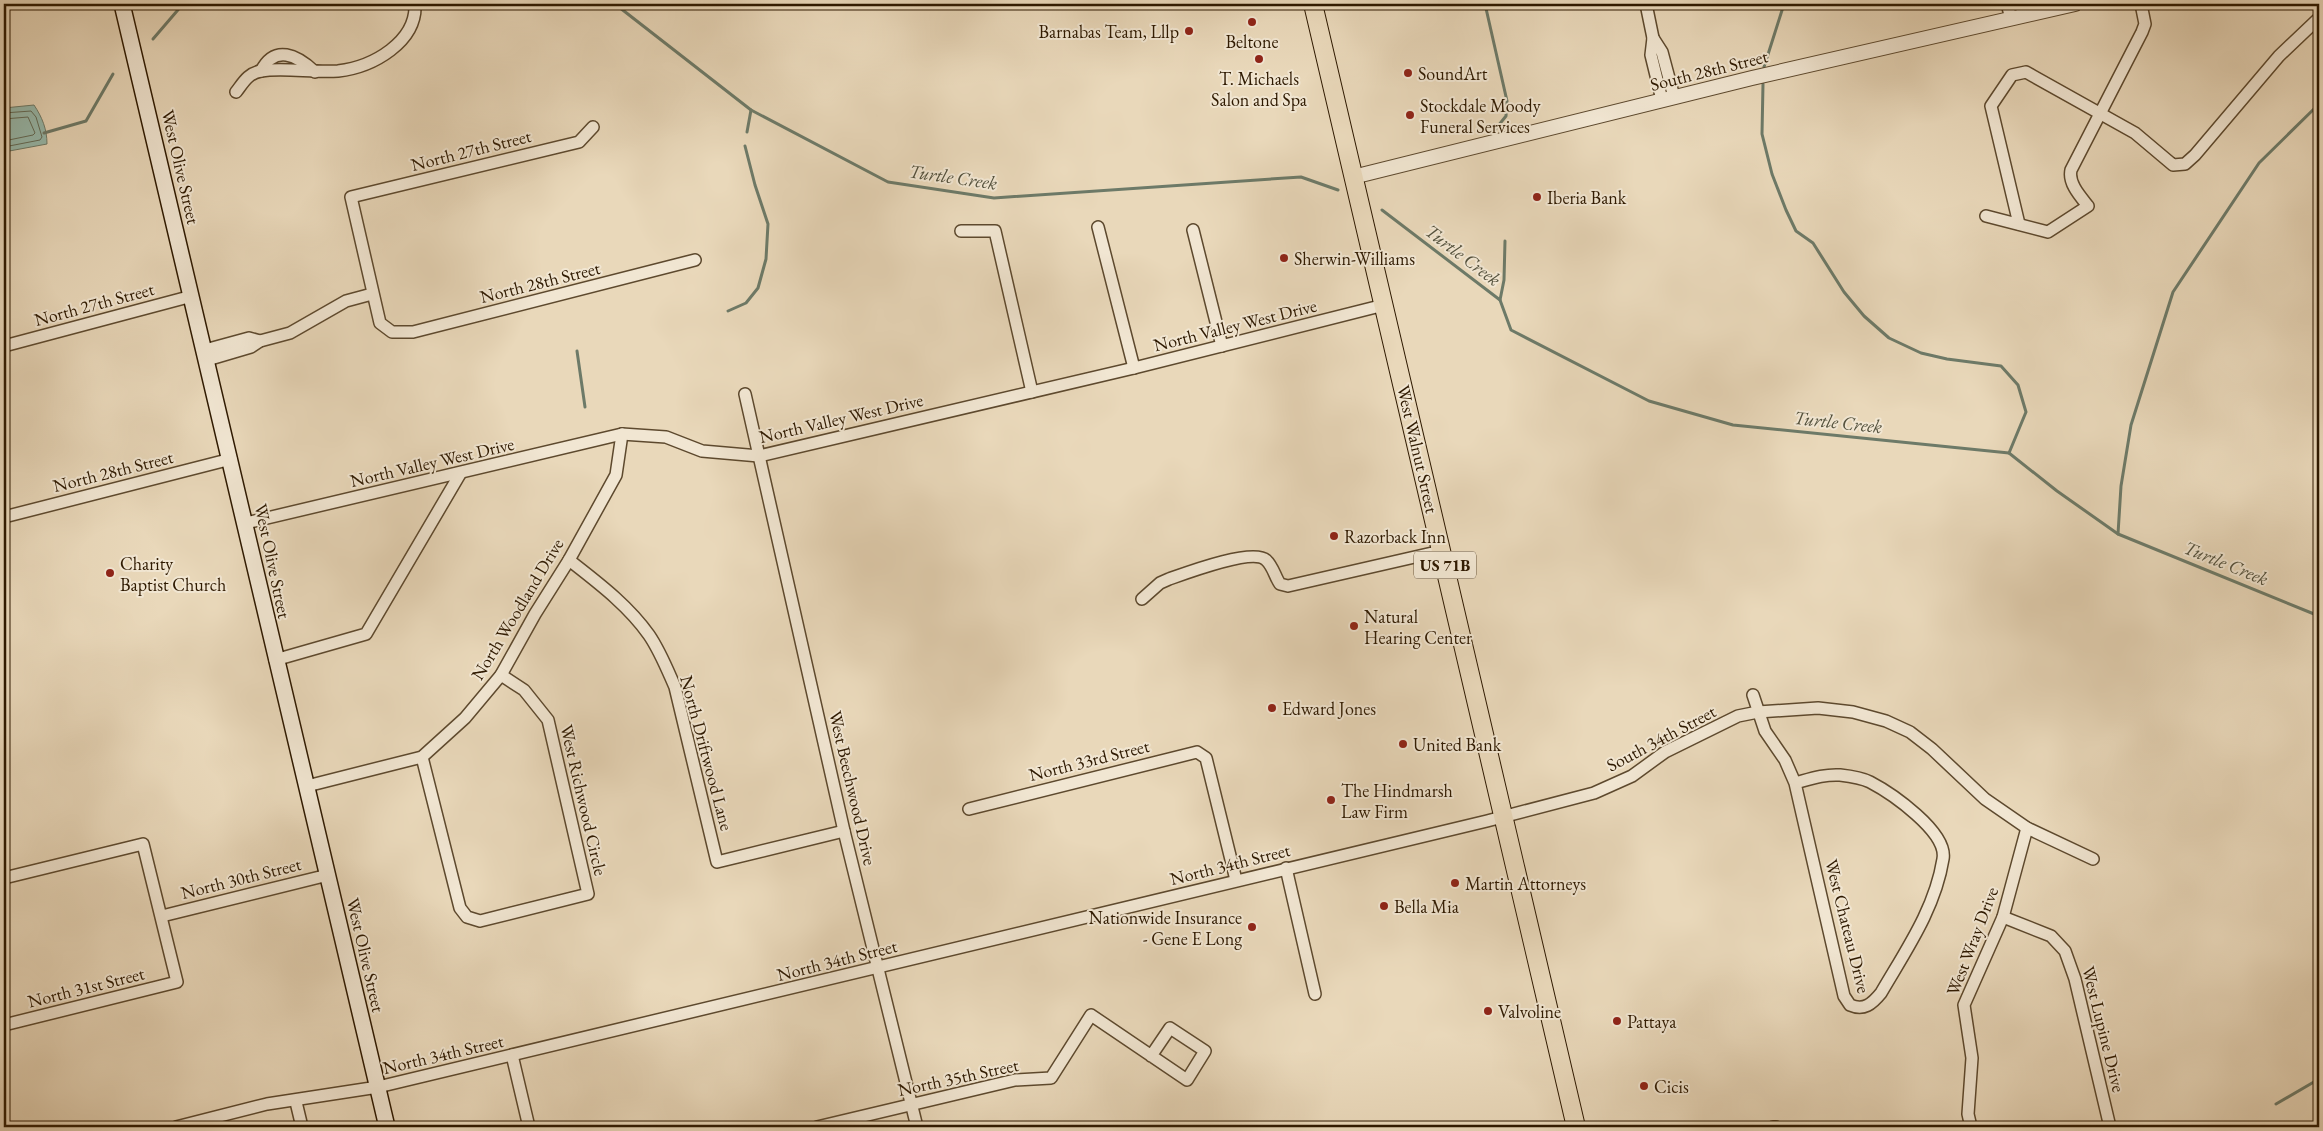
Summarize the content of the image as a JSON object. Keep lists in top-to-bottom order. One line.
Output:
{"streets":{"main road":["West Olive Street","West Walnut Street","US 71B"],"street":["South 28th Street","North 27th Street","North 28th Street","North Valley West Drive","North Woodland Drive","South 34th Street","North Driftwood Lane","North 33rd Street","West Beechwood Drive","West Richwood Circle","North 34th Street","North 30th Street","West Chateau Drive","West Wray Drive","North 31st Street","West Lupine Drive","North 35th Street"]},"crossings":[["South 28th Street","West Walnut Street"],["North 27th Street","West Olive Street"],["North 27th Street","North 28th Street"],["West Olive Street","North 28th Street"],["West Olive Street","North Valley West Drive"],["West Olive Street","North Woodland Drive"],["West Olive Street","North 34th Street"],["West Olive Street","North 30th Street"],["North Valley West Drive","West Walnut Street"],["North Valley West Drive","North Woodland Drive"],["North Valley West Drive","West Beechwood Drive"],["West Walnut Street","South 34th Street"],["West Walnut Street","North 34th Street"],["North Woodland Drive","North Driftwood Lane"],["North Woodland Drive","West Richwood Circle"],["South 34th Street","North 34th Street"],["South 34th Street","West Chateau Drive"],["South 34th Street","West Wray Drive"],["North Driftwood Lane","West Beechwood Drive"],["North 33rd Street","North 34th Street"],["West Beechwood Drive","North 34th Street"],["West Beechwood Drive","North 35th Street"],["North 30th Street","North 31st Street"],["West Wray Drive","West Lupine Drive"]],"water":["Turtle Creek"],"places":["Beltone","Barnabas Team, Lllp","T. Michaels Salon and Spa","SoundArt","Stockdale Moody Funeral Services","Iberia Bank","Sherwin-Williams","Razorback Inn","Charity Baptist Church","Natural Hearing Center","Edward Jones","United Bank","The Hindmarsh Law Firm","Martin Attorneys","Bella Mia","Nationwide Insurance - Gene E Long","Valvoline","Pattaya","Cicis"]}
